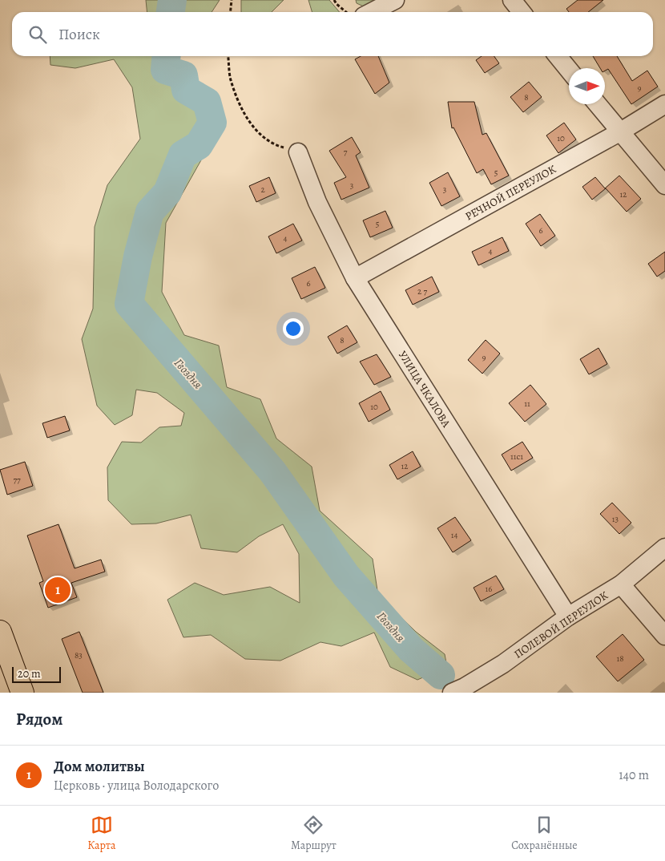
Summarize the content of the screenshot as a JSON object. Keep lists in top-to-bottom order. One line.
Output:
{"streets":{"street":["РЕЧНОЙ ПЕРЕУЛОК","УЛИЦА ЧКАЛОВА","ПОЛЕВОЙ ПЕРЕУЛОК"]},"crossings":[["РЕЧНОЙ ПЕРЕУЛОК","УЛИЦА ЧКАЛОВА"],["УЛИЦА ЧКАЛОВА","ПОЛЕВОЙ ПЕРЕУЛОК"]],"water":["Гвоздня"],"house_numbers":["9","8","10","7","5","3","2","3","12","5","6","4","4","6","2 7","8","9","11","10","11с1","12","77","13","14","16","83","18"],"scale_bar":"20 m","north":"right","page":{"search":"Поиск","pins":"1","scale":"20 m","heading":"Рядом","list":[{"mark":"1","name":"Дом молитвы","note":"Церковь · улица Володарского","value":"140 m"}],"nav":["Карта","Маршрут","Сохранённые"]}}
